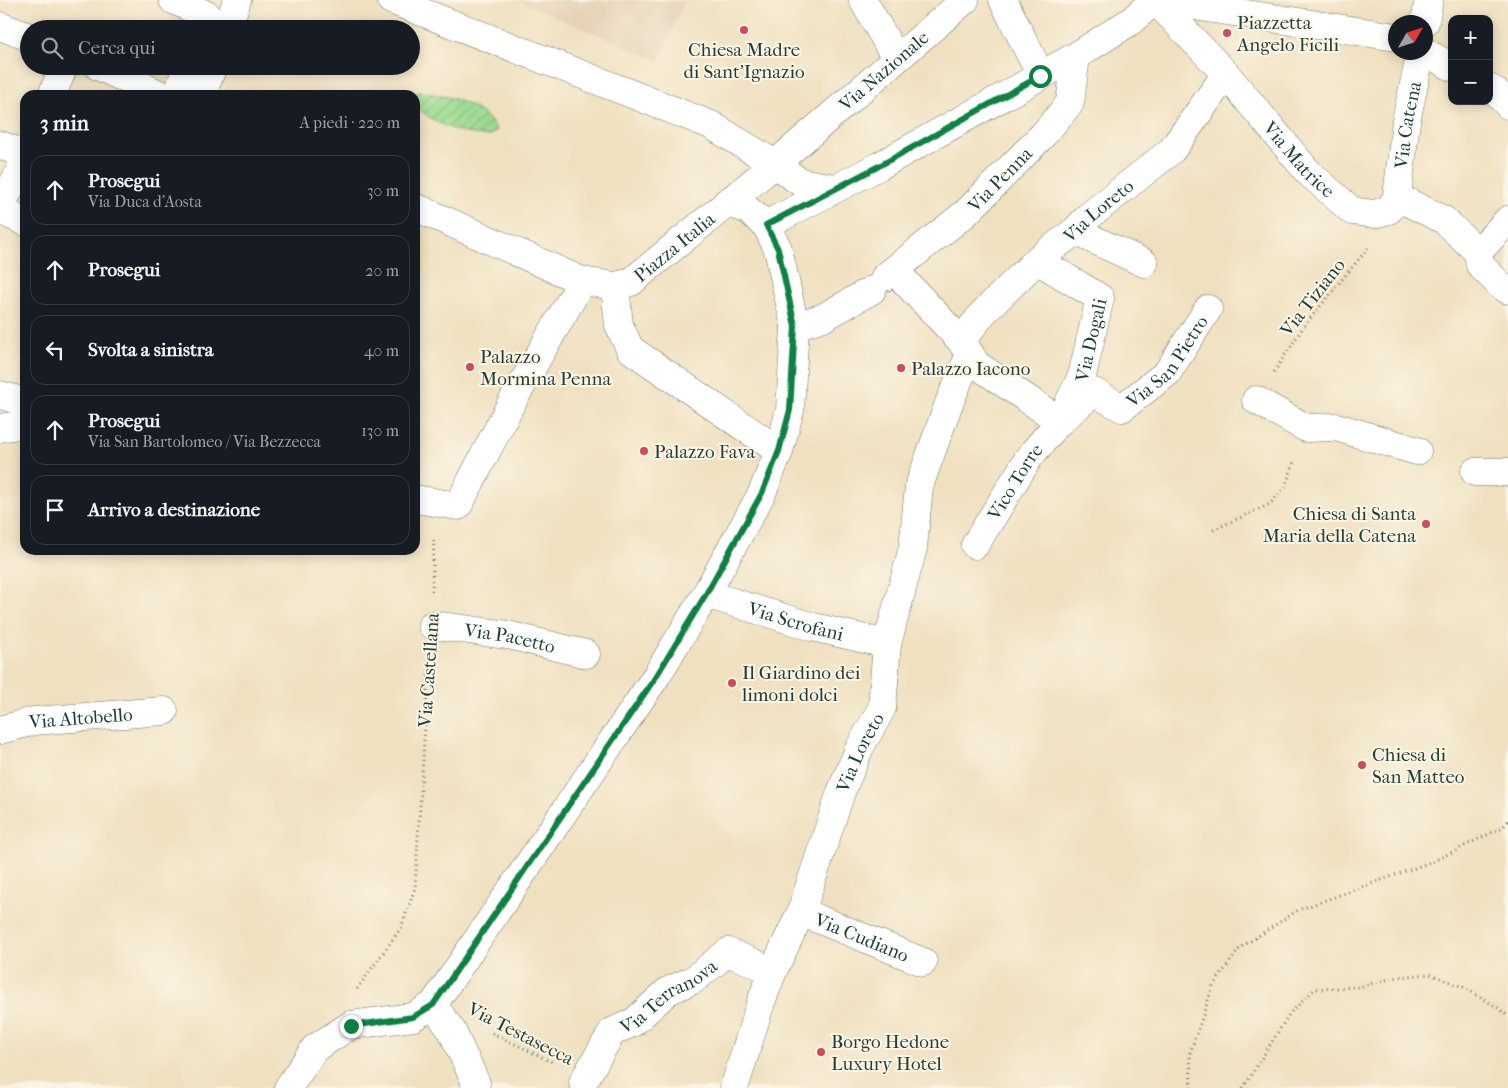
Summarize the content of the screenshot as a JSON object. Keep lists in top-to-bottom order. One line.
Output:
{"streets":{"street":["Via Nazionale","Via Catena","Via Matrice","Via Penna","Via Loreto","Piazza Italia","Via Dogali","Via San Pietro","Vico Torre","Via Scrofani","Via Pacetto","Via Altobello","Via Cudiano","Via Terranova"],"path":["Via Tiziano","Via Castellana","Via Testasecca"]},"crossings":[["Via Nazionale","Piazza Italia"],["Via Catena","Via Matrice"],["Via Catena","Via Tiziano"],["Via Matrice","Via Loreto"],["Via Matrice","Via Tiziano"],["Via Loreto","Via Dogali"],["Via Loreto","Via Scrofani"],["Via Loreto","Via Cudiano"],["Via Loreto","Via Terranova"],["Via Dogali","Via San Pietro"],["Via Dogali","Vico Torre"],["Via San Pietro","Vico Torre"],["Via Pacetto","Via Castellana"],["Via Terranova","Via Testasecca"]],"places":["Chiesa Madre di Sant'Ignazio","Piazzetta Angelo Ficili","Palazzo Mormina Penna","Palazzo Iacono","Palazzo Fava","Chiesa di Santa Maria della Catena","Il Giardino dei limoni dolci","Chiesa di San Matteo","Borgo Hedone Luxury Hotel"],"north":"top right","page":{"map_buttons":["+","−"],"search":"Cerca qui","heading":["3 min","A piedi · 220 m"],"list":[["Prosegui","Via Duca d'Aosta","30 m"],["Prosegui","20 m"],["Svolta a sinistra","40 m"],["Prosegui","Via San Bartolomeo / Via Bezzecca","130 m"],"Arrivo a destinazione"]}}
